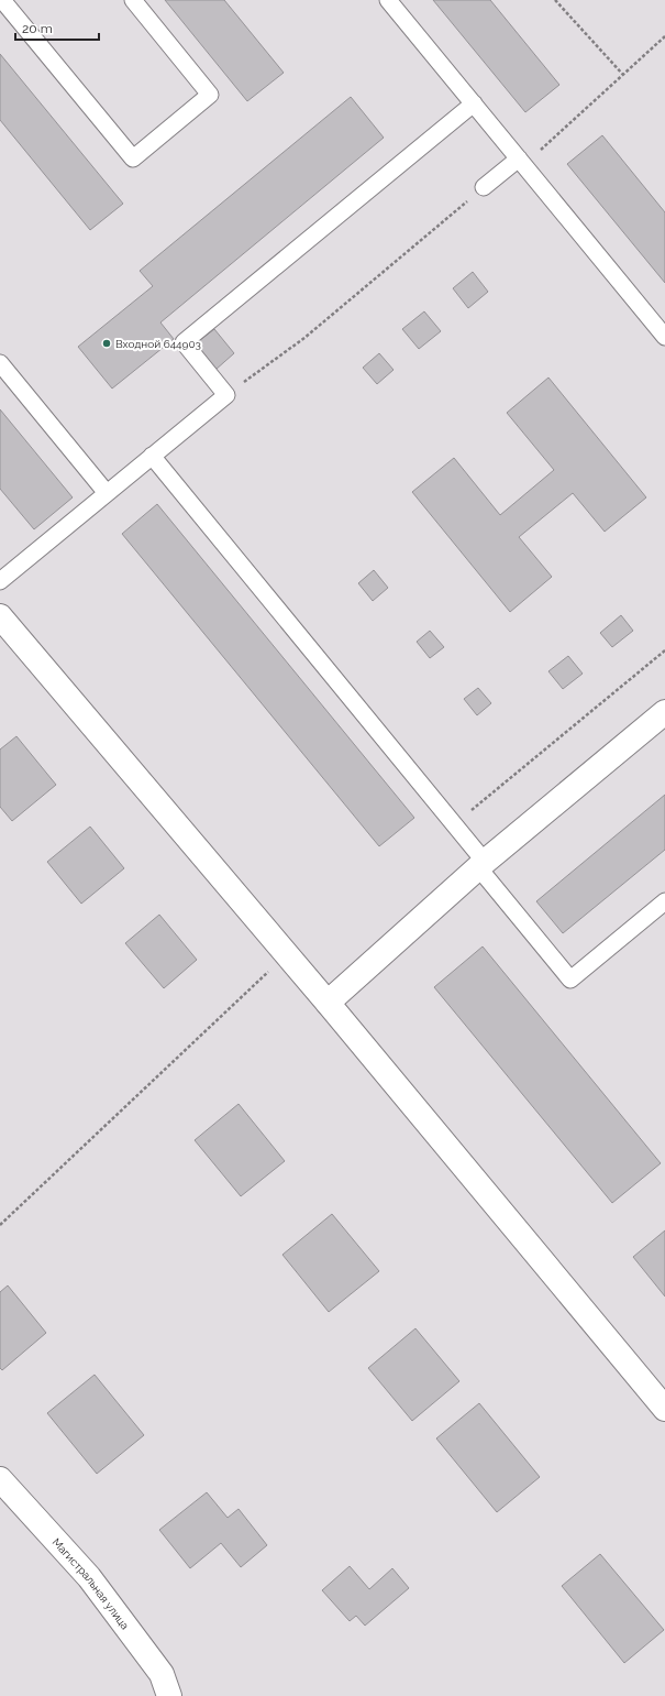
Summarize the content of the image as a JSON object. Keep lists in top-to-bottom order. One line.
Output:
{"streets":{"street":["Магистральная улица"]},"places":["Входной 644903"],"scale_bar":"20 m"}
